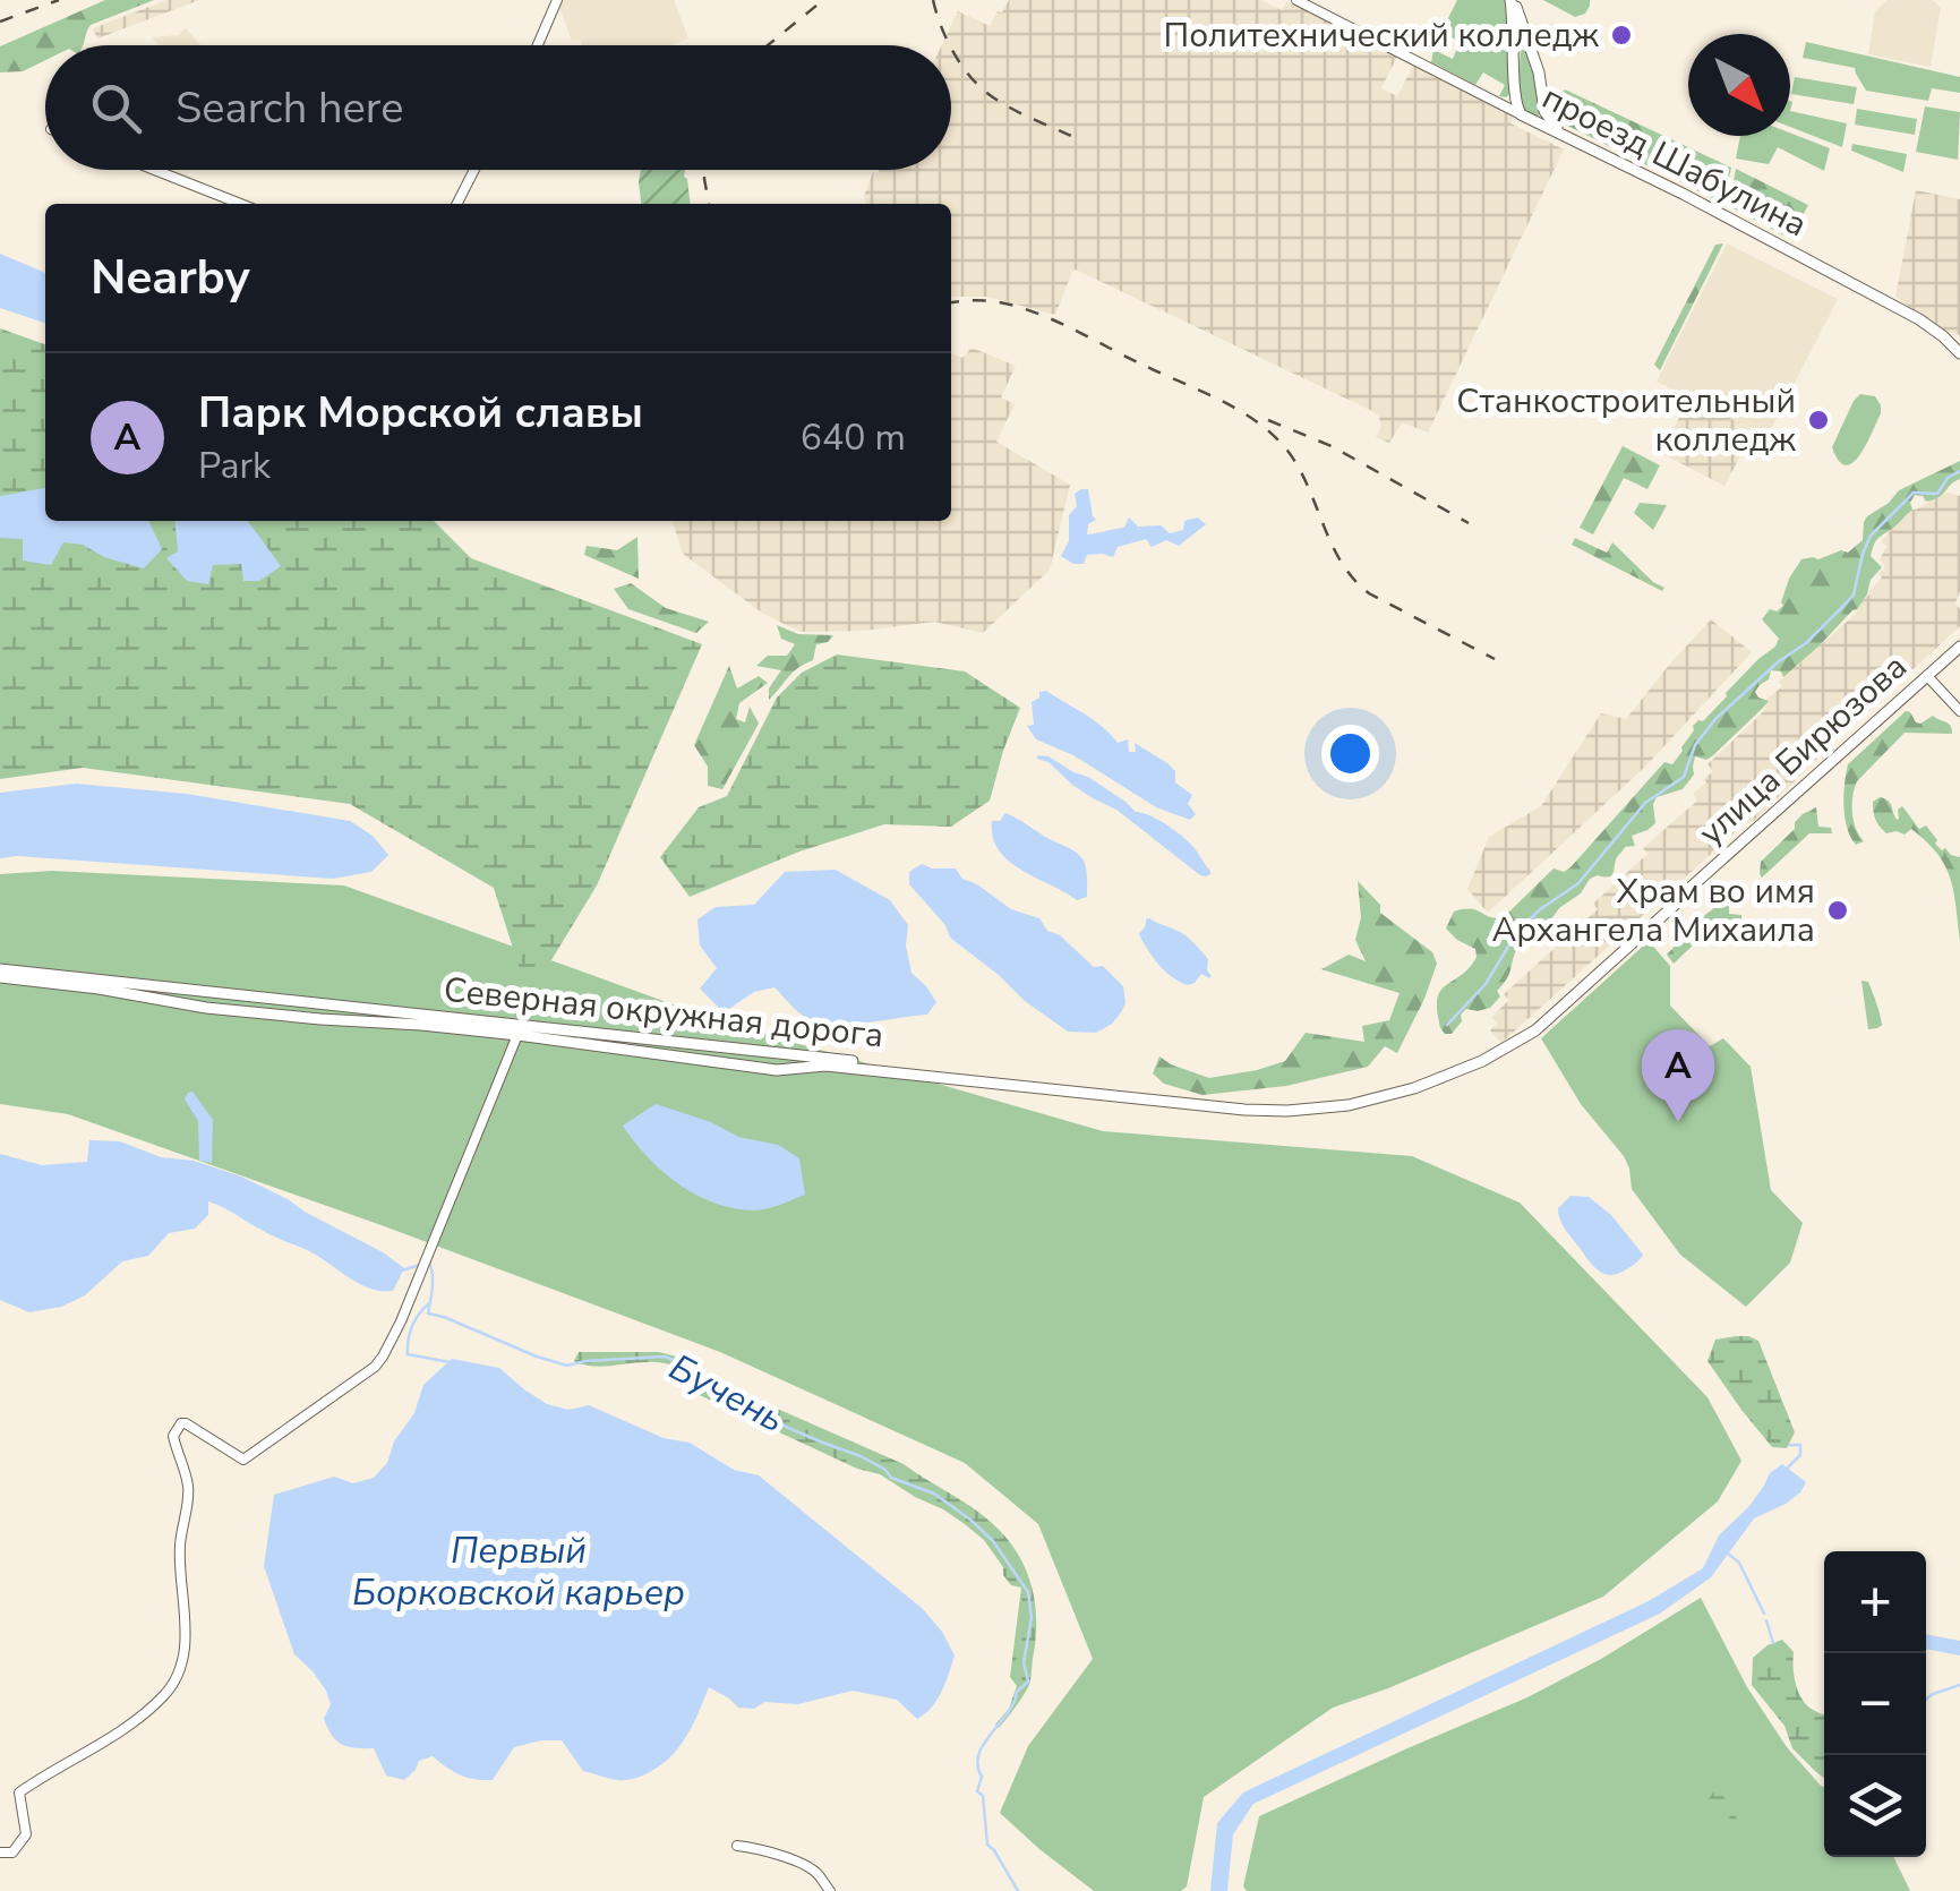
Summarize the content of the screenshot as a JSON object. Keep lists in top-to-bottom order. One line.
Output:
{"streets":{"main road":["проезд Шабулина","улица Бирюзова","Северная окружная дорога"]},"crossings":[["улица Бирюзова","Северная окружная дорога"]],"water":["Бучень","Первый Борковской карьер"],"places":["Политехнический колледж","Станкостроительный колледж","Храм во имя Архангела Михаила"],"north":"bottom right","page":{"search":"Search here","heading":"Nearby","list":[{"mark":"A","name":"Парк Морской славы","note":"Park","value":"640 m"}],"pins":"A","map_buttons":["+","−"]}}
